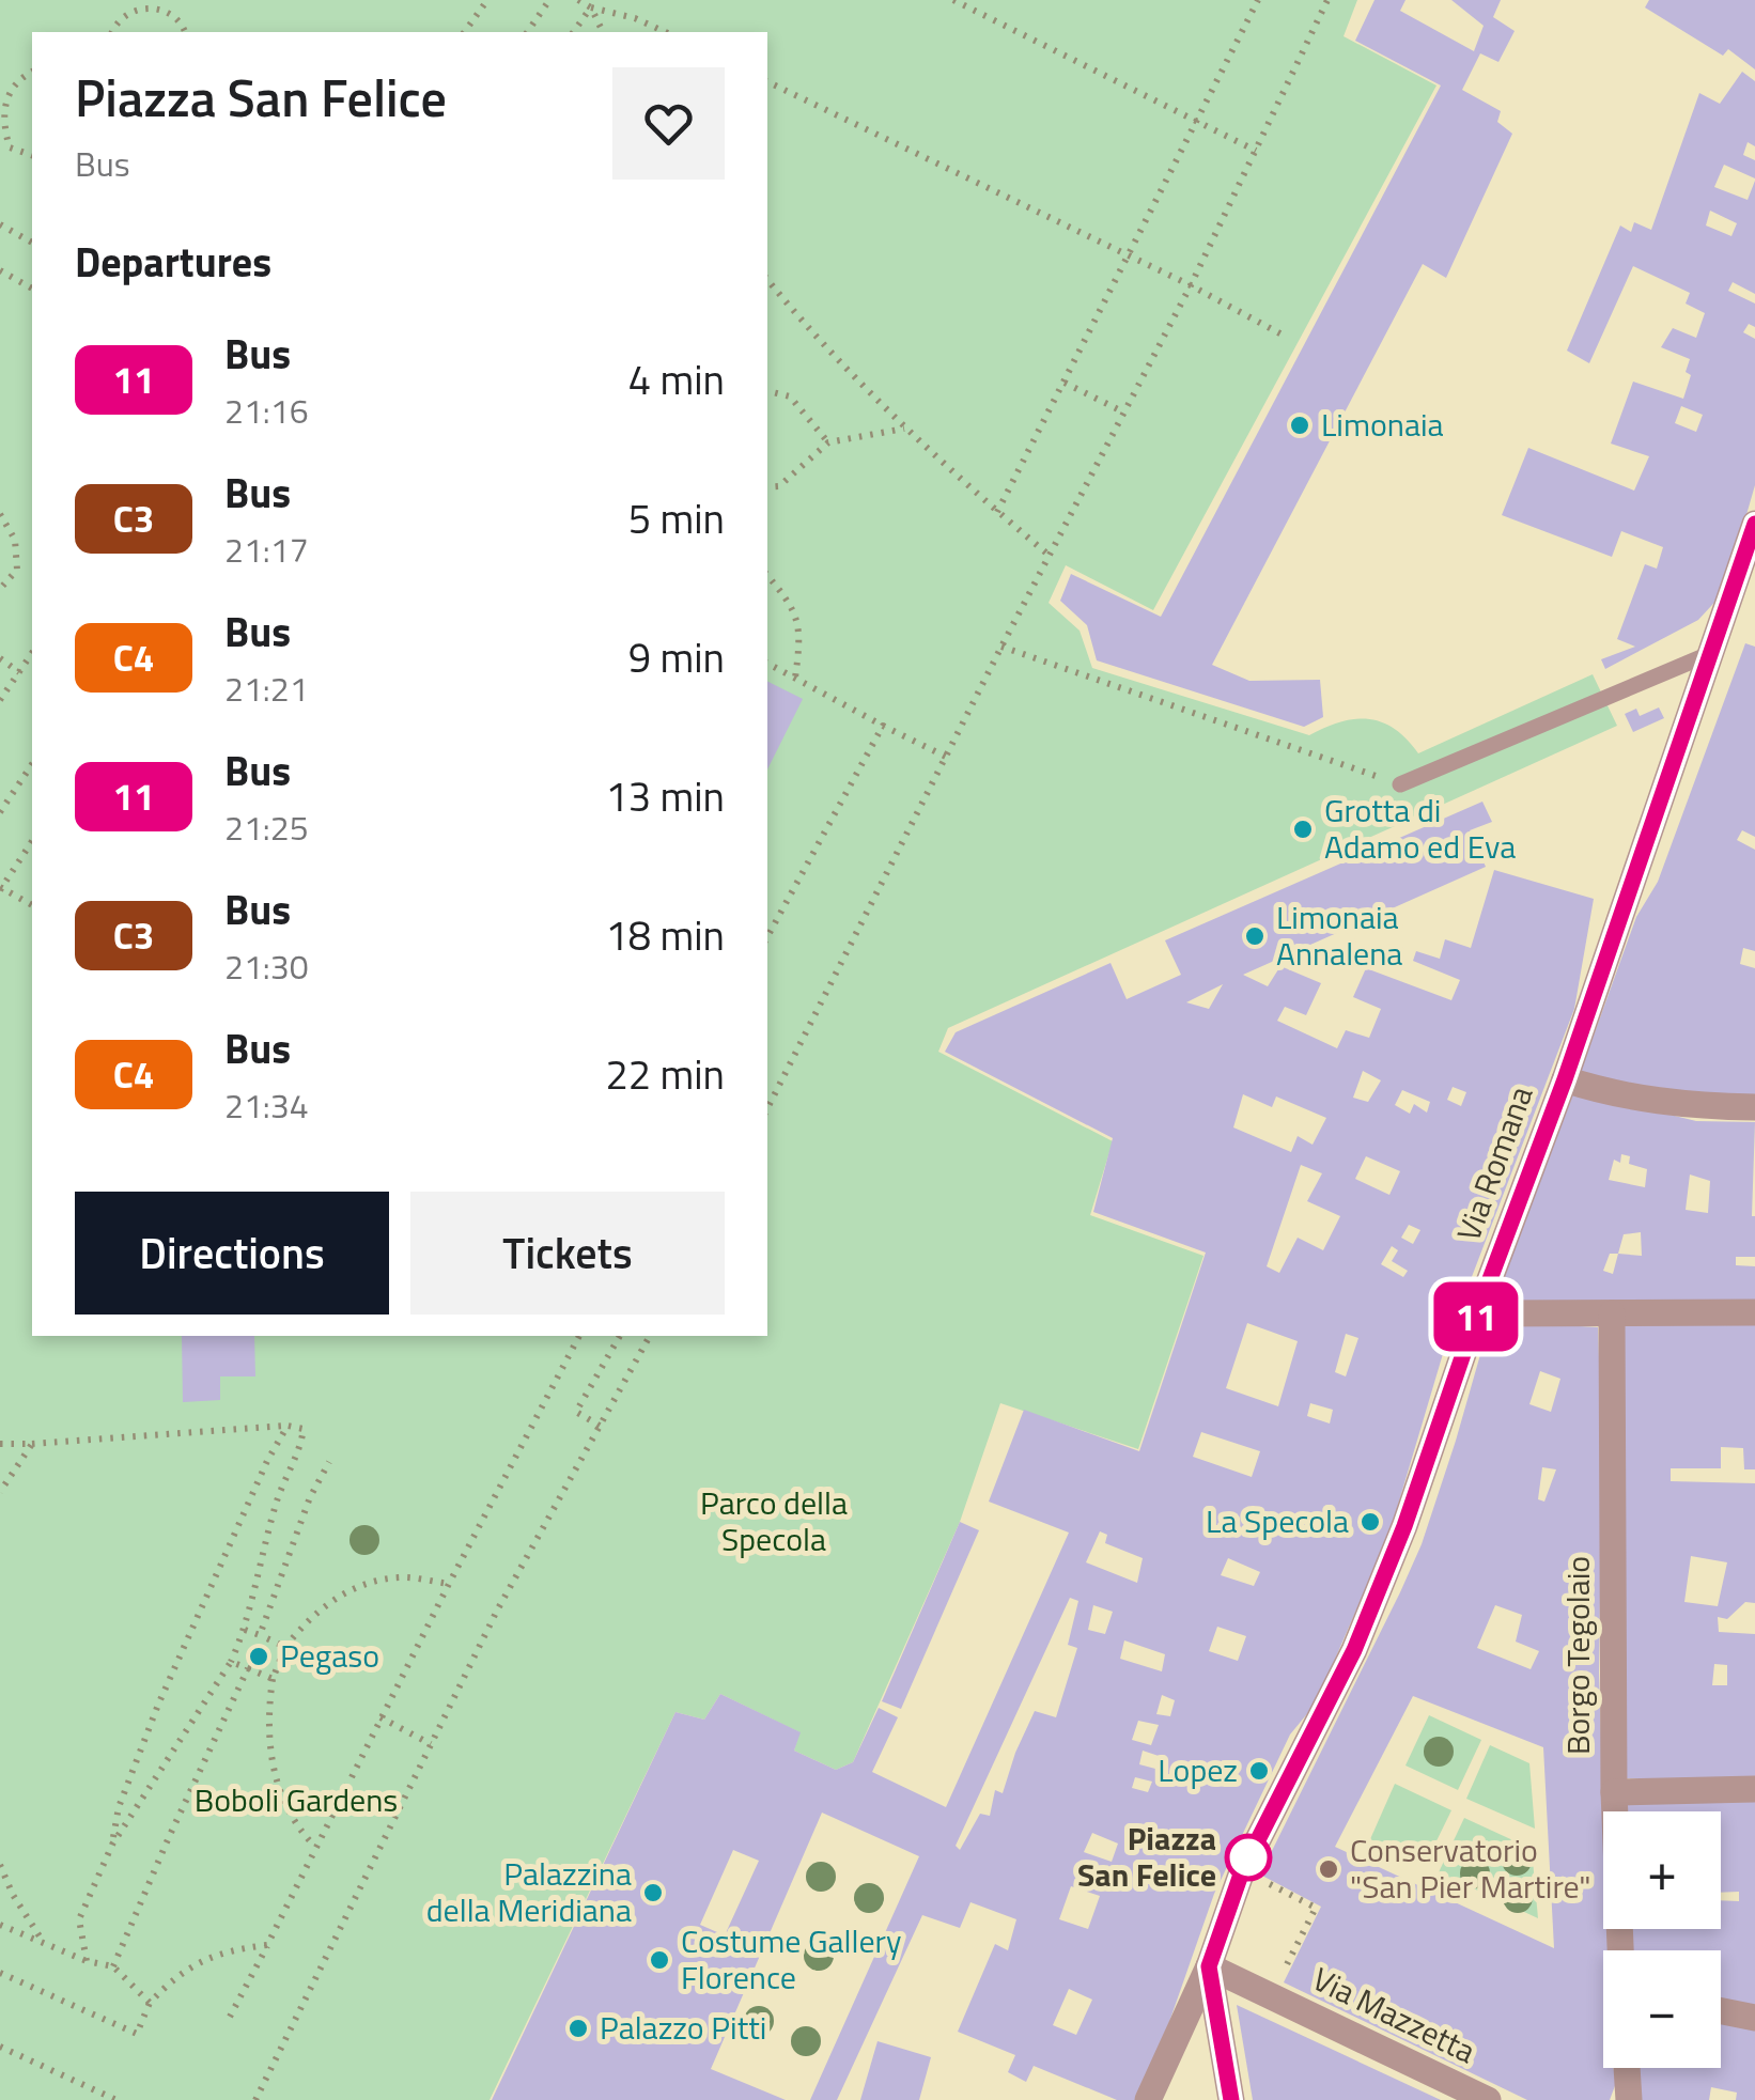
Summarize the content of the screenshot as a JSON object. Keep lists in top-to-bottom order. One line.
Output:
{"streets":{"street":["Via Romana","Borgo Tegolaio","Via Mazzetta"]},"parks":["Parco della Specola","Boboli Gardens"],"places":["Limonaia","Grotta di Adamo ed Eva","Limonaia Annalena","La Specola","Pegaso","Lopez","Piazza San Felice","Conservatorio \"San Pier Martire\"","Palazzina della Meridiana","Costume Gallery Florence","Palazzo Pitti"],"lines":["bus line 11"],"page":{"on_map":"11","heading":[["Piazza San Felice","Bus"],"Departures"],"list":[{"mark":"11","name":"Bus","note":"21:16","value":"4 min"},{"mark":"C3","name":"Bus","note":"21:17","value":"5 min"},{"mark":"C4","name":"Bus","note":"21:21","value":"9 min"},{"mark":"11","name":"Bus","note":"21:25","value":"13 min"},{"mark":"C3","name":"Bus","note":"21:30","value":"18 min"},{"mark":"C4","name":"Bus","note":"21:34","value":"22 min"}],"buttons":["Directions","Tickets"],"map_buttons":["+","−"]}}
